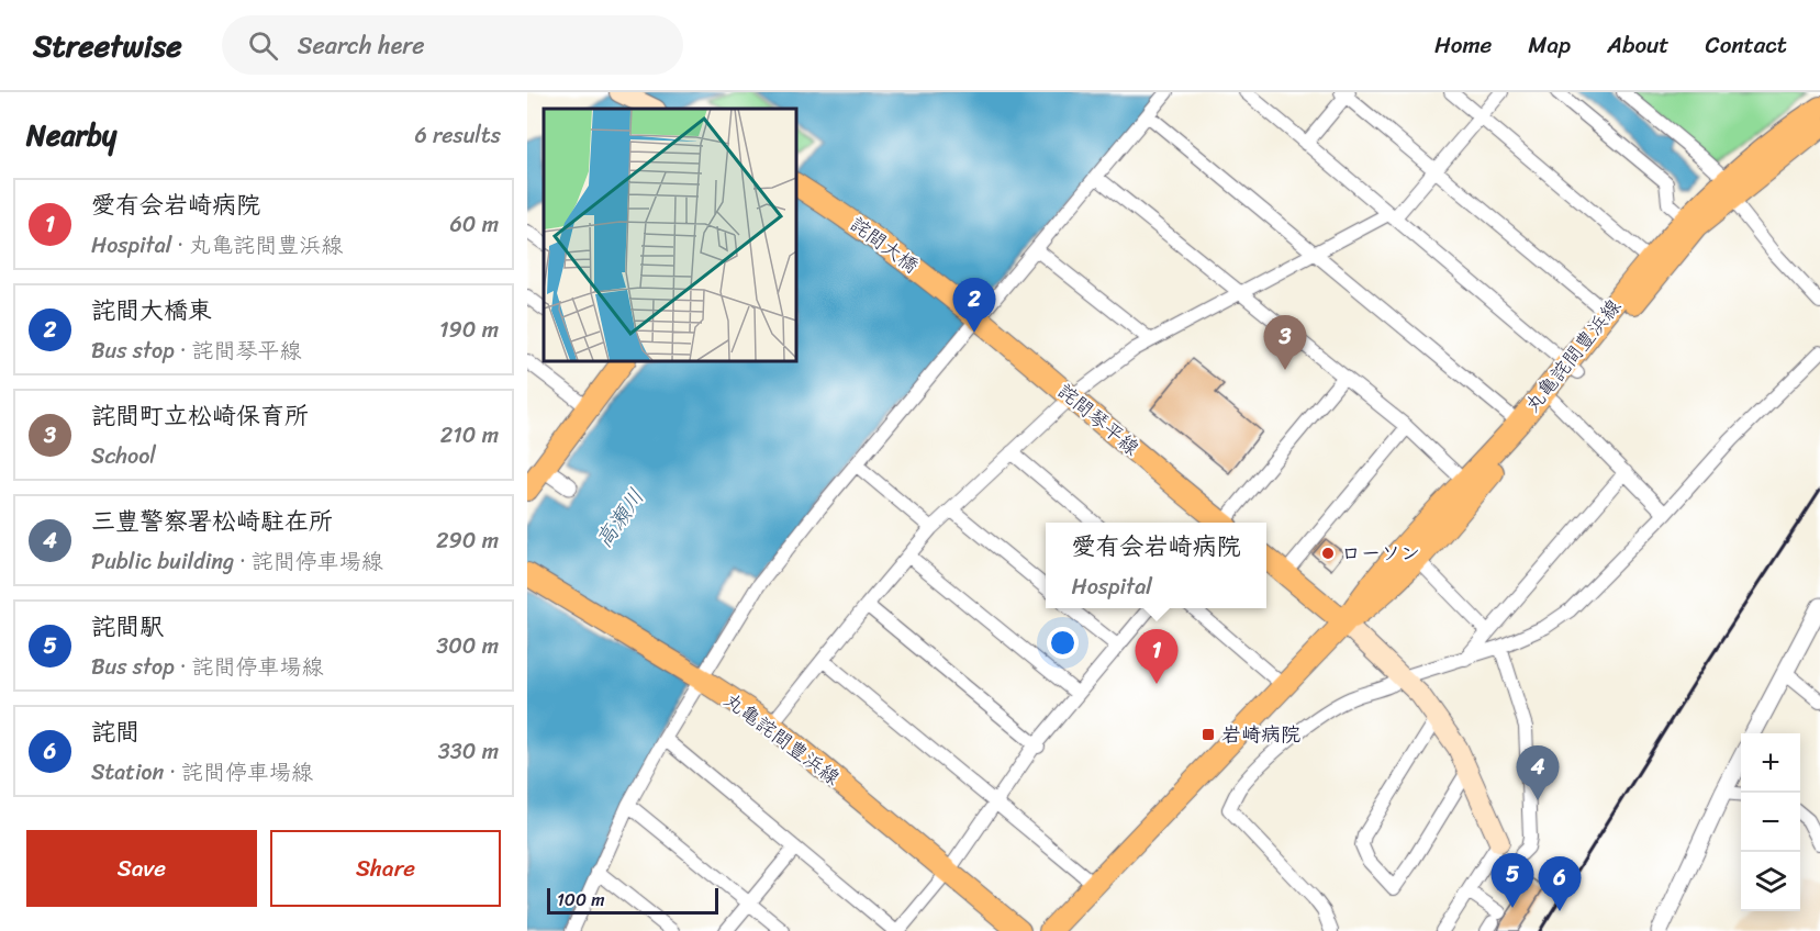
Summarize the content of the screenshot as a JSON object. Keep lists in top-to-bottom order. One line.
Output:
{"streets":{"main road":["詫間大橋","丸亀詫間豊浜線","詫間琴平線"]},"crossings":[["詫間大橋","詫間琴平線"]],"water":["高瀬川"],"places":{"other":["ローソン"],"transit":["岩崎病院"]},"scale_bar":"100 m","page":{"header":"Streetwise","search":"Search here","nav":["Home","Map","About","Contact"],"heading":["Nearby","6 results"],"list":[{"mark":"1","name":"愛有会岩崎病院","note":"Hospital · 丸亀詫間豊浜線","value":"60 m"},{"mark":"2","name":"詫間大橋東","note":"Bus stop · 詫間琴平線","value":"190 m"},{"mark":"3","name":"詫間町立松崎保育所","note":"School","value":"210 m"},{"mark":"4","name":"三豊警察署松崎駐在所","note":"Public building · 詫間停車場線","value":"290 m"},{"mark":"5","name":"詫間駅","note":"Bus stop · 詫間停車場線","value":"300 m"},{"mark":"6","name":"詫間","note":"Station · 詫間停車場線","value":"330 m"}],"pins":["2","3","1","4","5","6"],"popup":["愛有会岩崎病院","Hospital"],"map_buttons":["+","−"],"buttons":["Save","Share"],"scale":"100 m"}}
